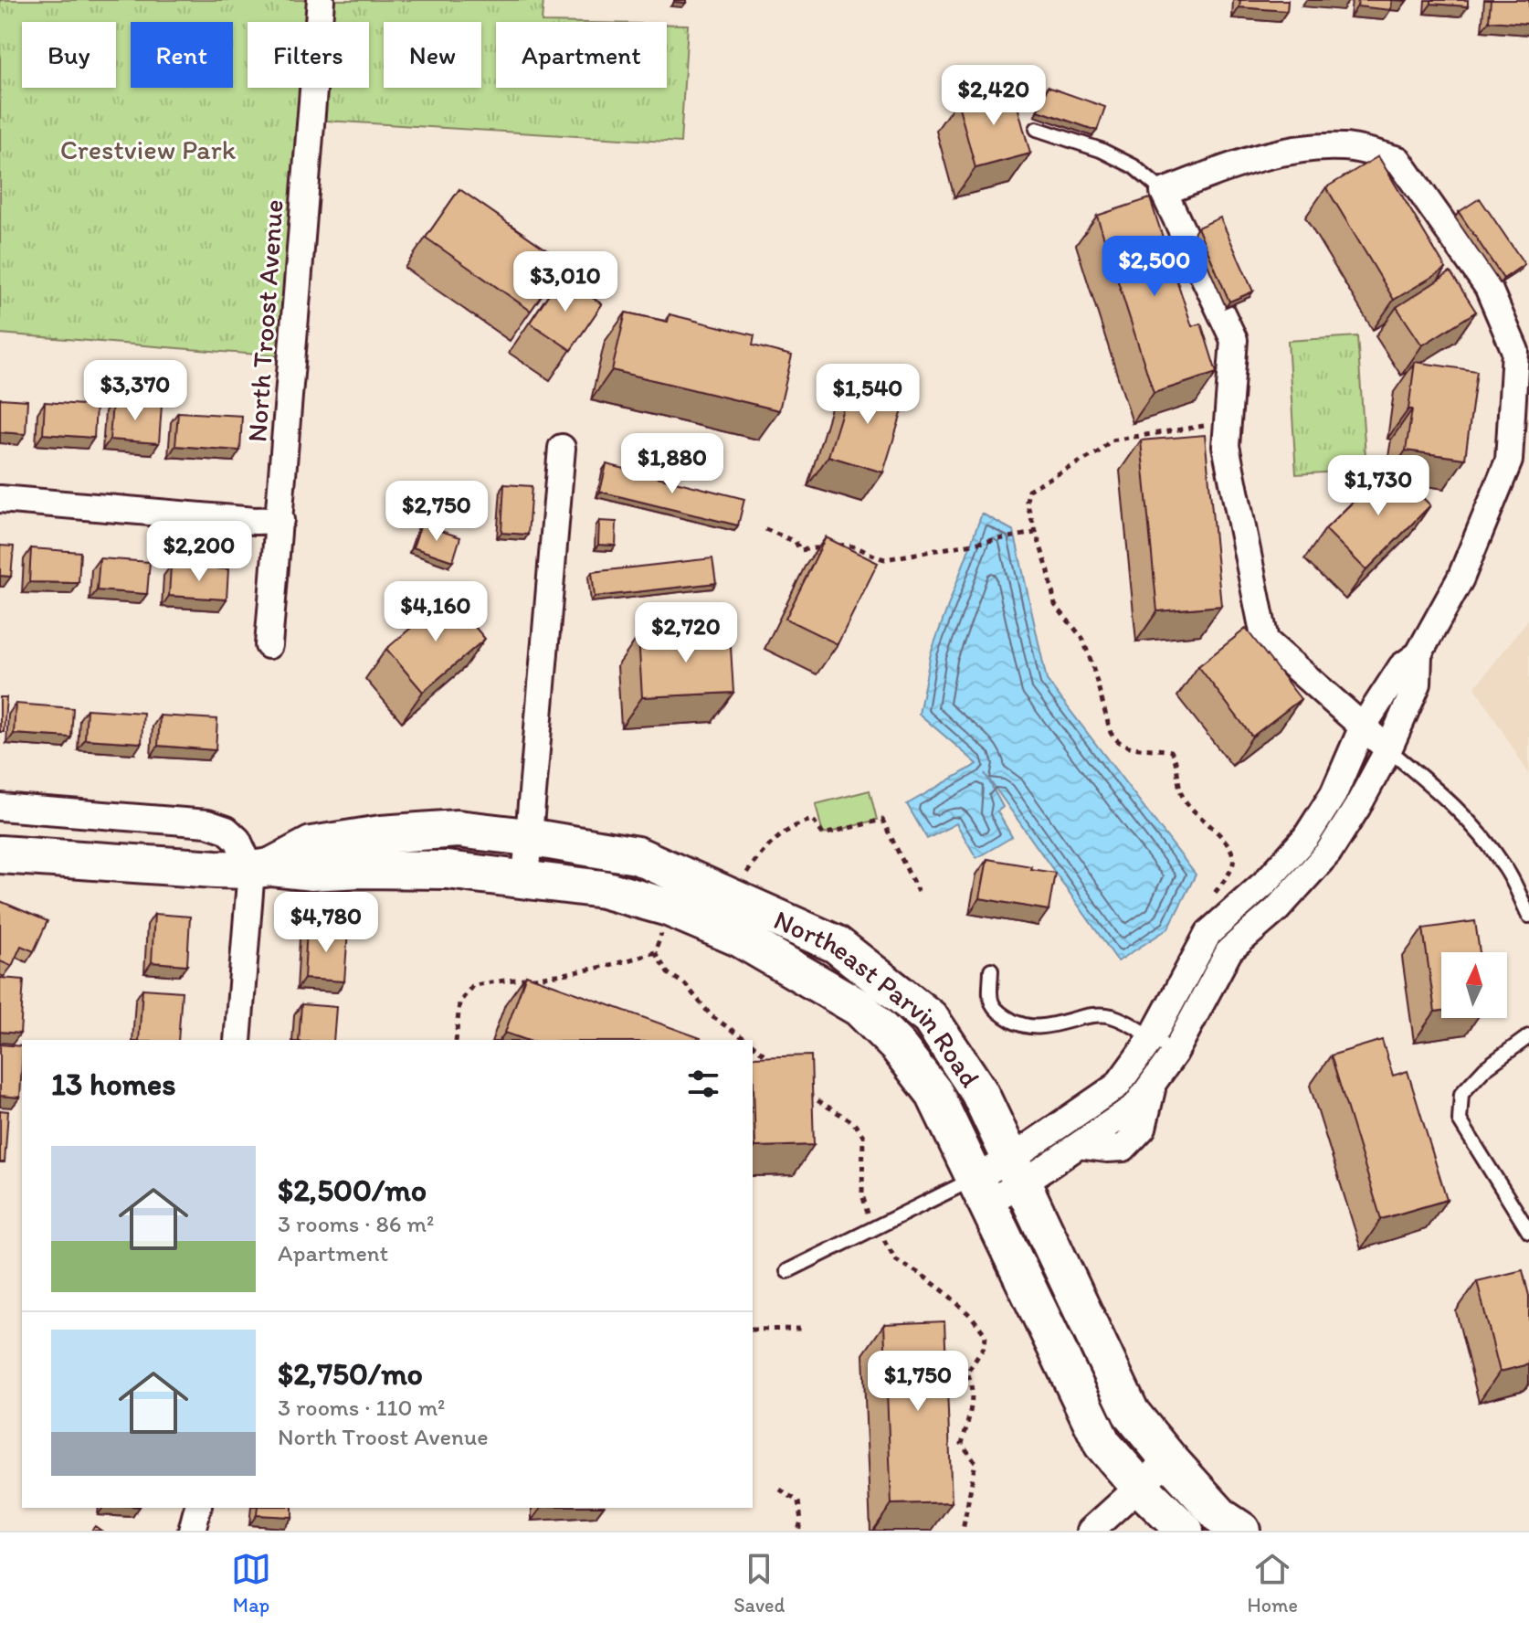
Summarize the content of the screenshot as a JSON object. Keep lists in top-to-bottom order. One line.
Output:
{"streets":{"main road":["Northeast Parvin Road"],"street":["North Troost Avenue"]},"parks":["Crestview Park"],"north":"top","page":{"chip":["Buy","Rent","Filters","New","Apartment"],"price":["$2,420","$2,500","$3,010","$3,370","$1,540","$1,880","$1,730","$2,750","$2,200","$4,160","$2,720","$4,780","$1,750"],"heading":"13 homes","list":[{"name":"$2,500/mo","note":"3 rooms · 86 m² · Apartment"},{"name":"$2,750/mo","note":"3 rooms · 110 m² · North Troost Avenue"}],"tabs":["Map","Saved","Home"]}}
